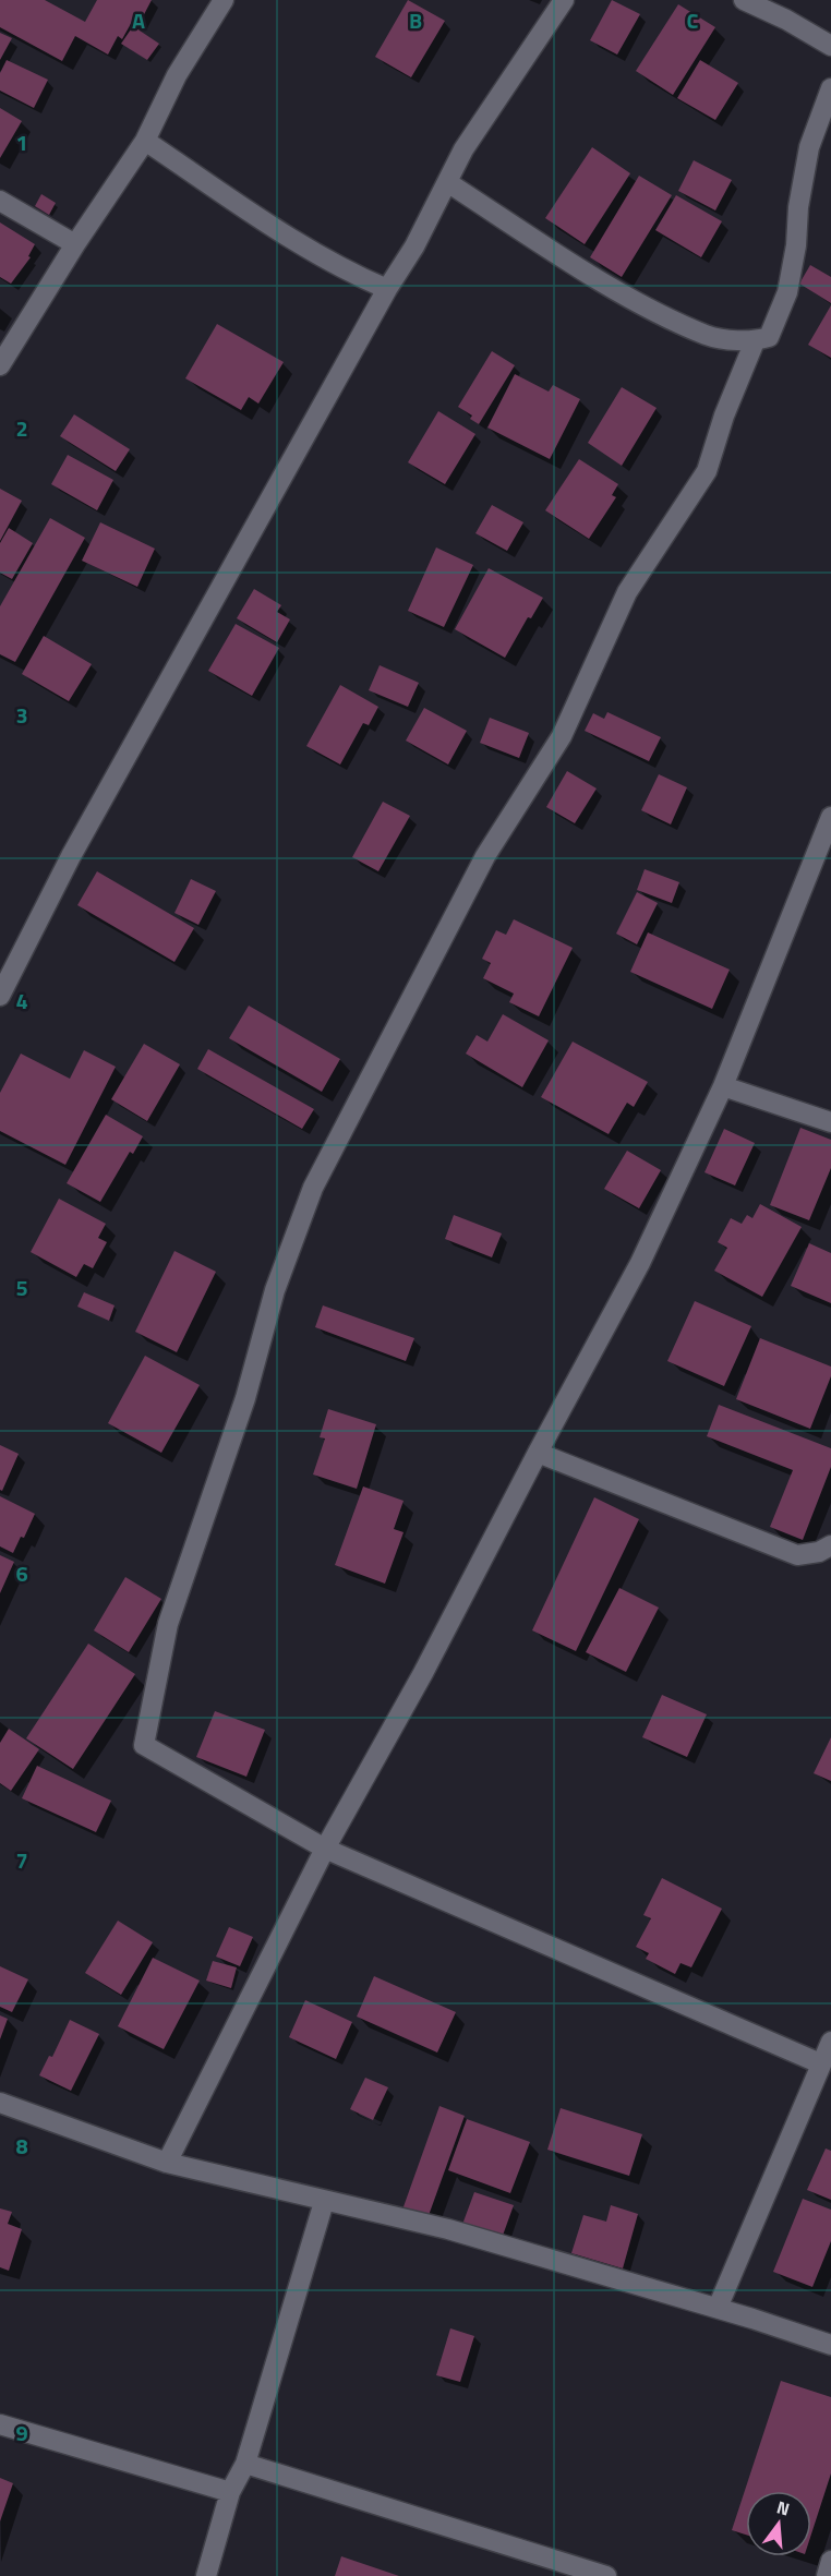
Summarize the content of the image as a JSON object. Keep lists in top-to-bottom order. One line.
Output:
{"north":"top","grid":{"columns":["A","B","C"],"rows":["1","2","3","4","5","6","7","8","9"]}}
